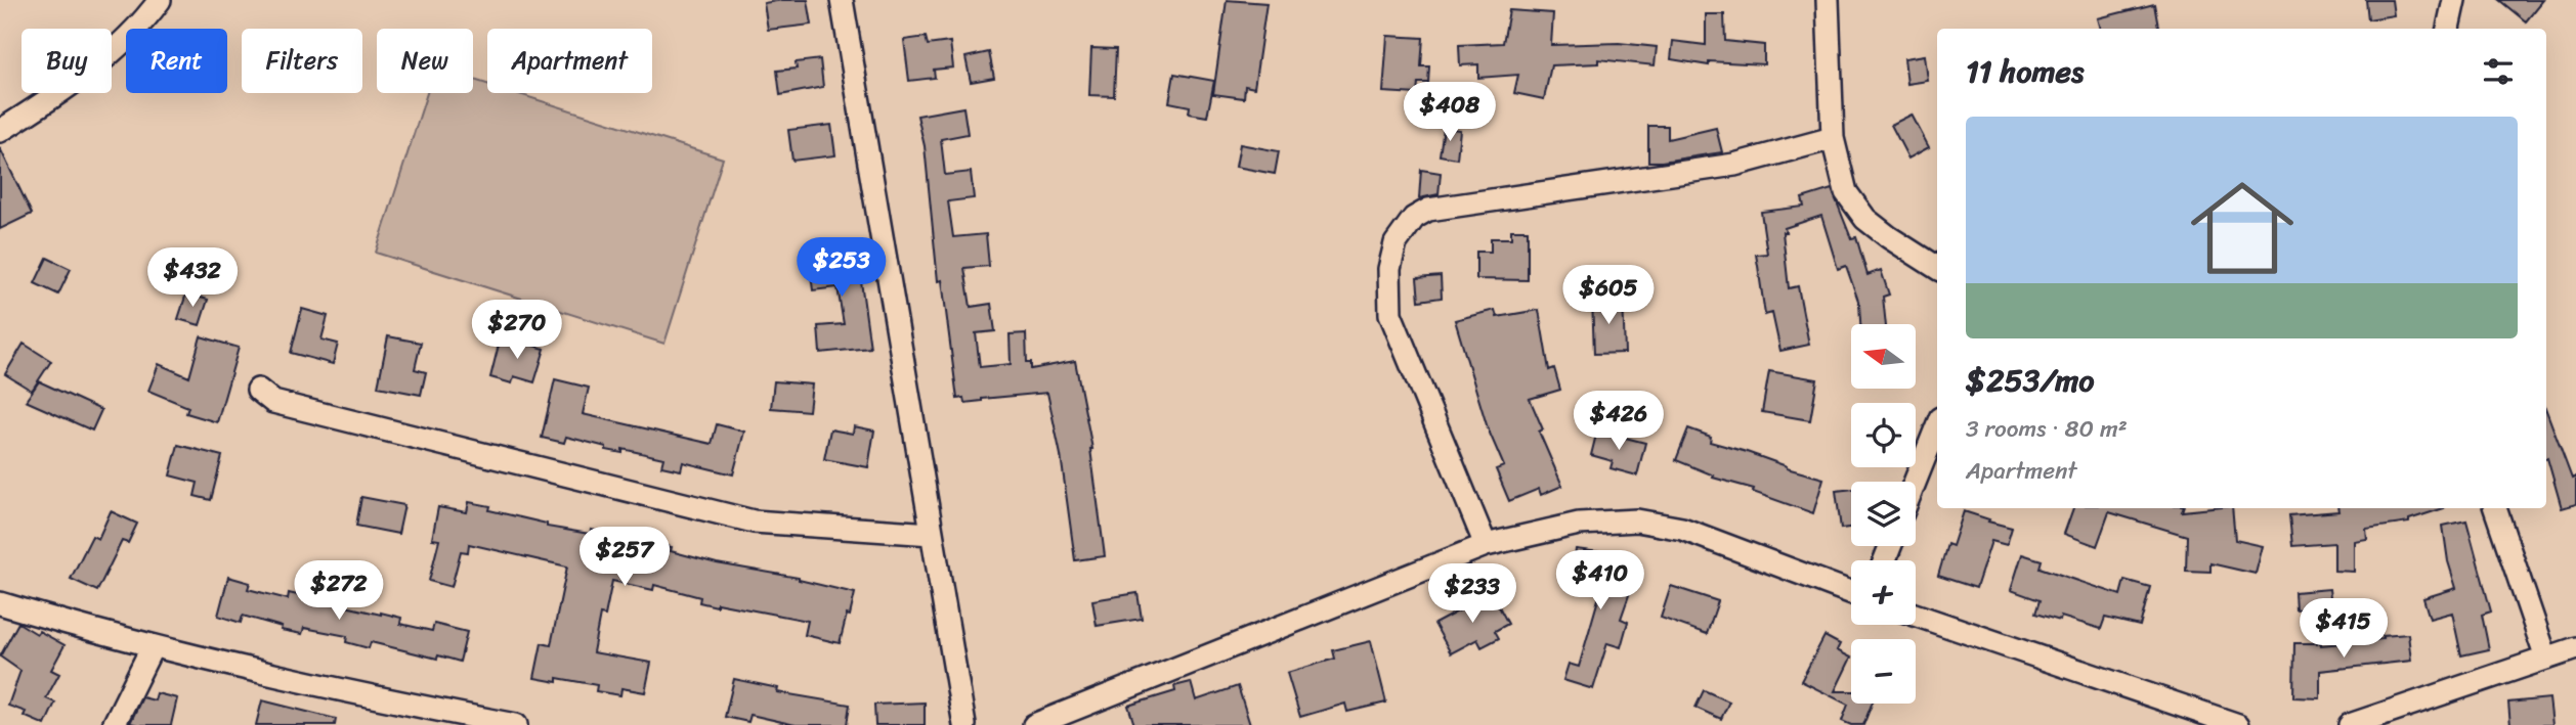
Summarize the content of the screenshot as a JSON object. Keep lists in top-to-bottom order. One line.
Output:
{"north":"left","page":{"chip":["Buy","Rent","Filters","New","Apartment"],"heading":"11 homes","price":["$408","$253","$432","$605","$270","$426","$257","$410","$272","$233","$415"],"list":[{"name":"$253/mo","note":"3 rooms · 80 m² · Apartment"}],"map_buttons":["+","−"]}}
